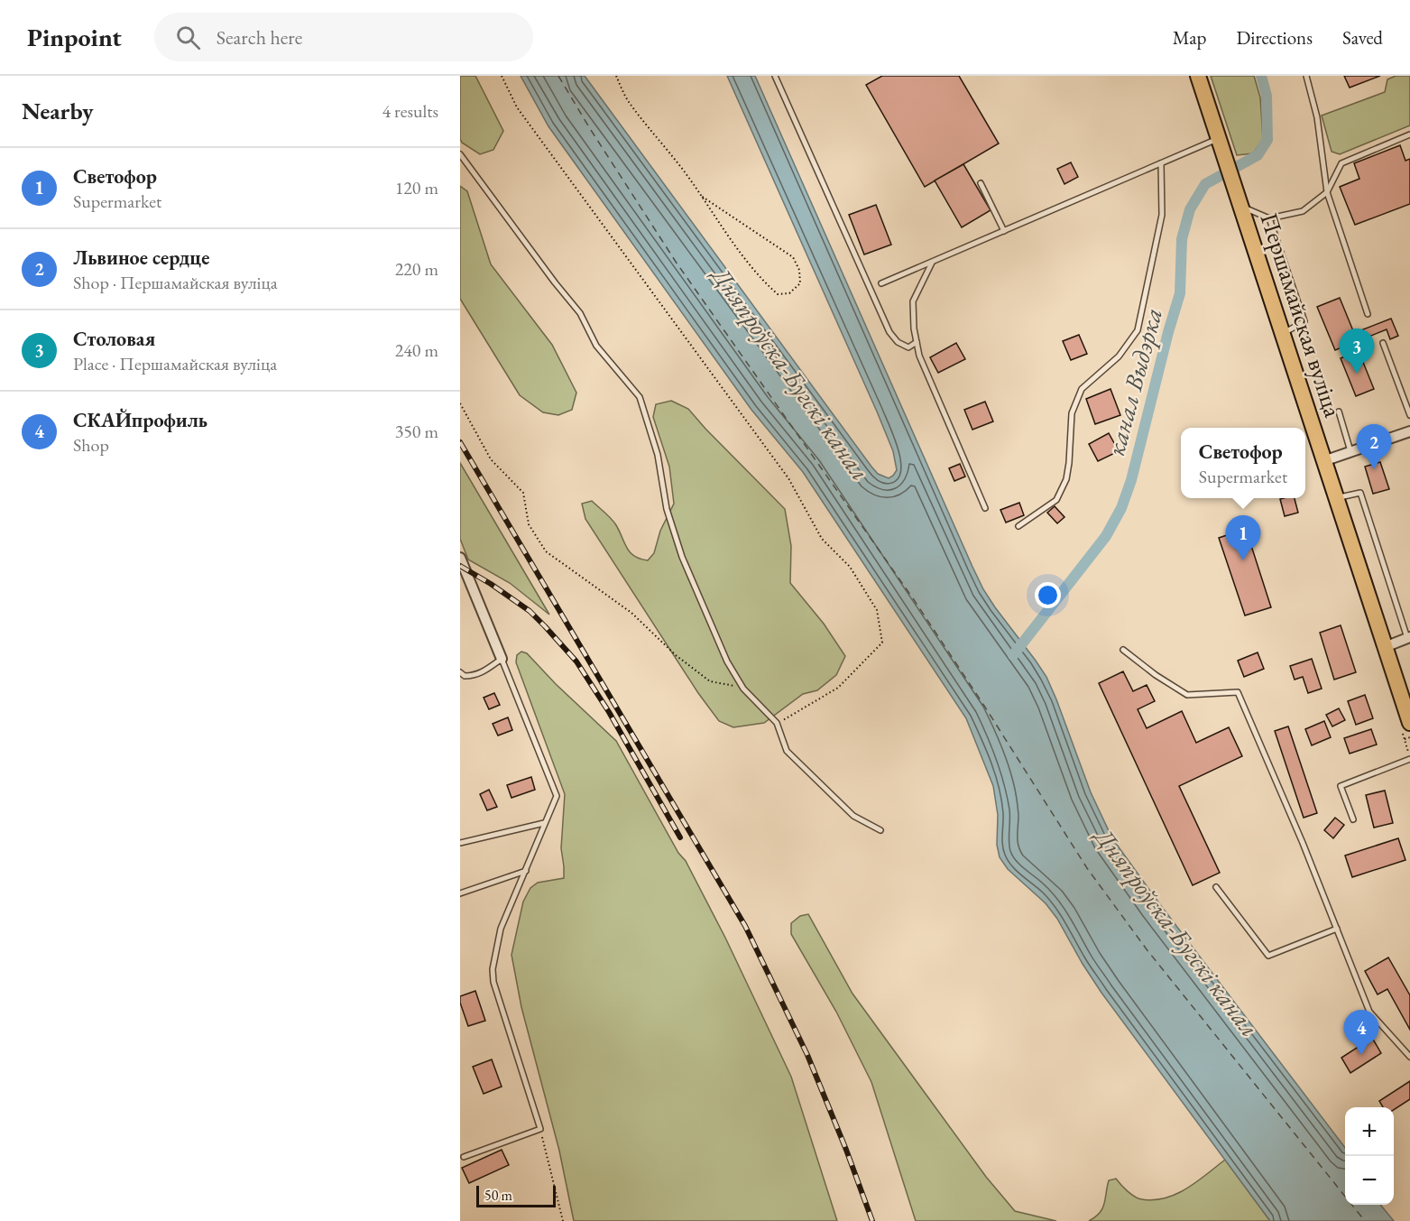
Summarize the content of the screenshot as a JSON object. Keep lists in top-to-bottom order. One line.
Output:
{"streets":{"main road":["Першамайская вуліца"]},"water":["Дняпроўска-Бугскі канал","канал Выдэрка"],"scale_bar":"50 m","page":{"header":"Pinpoint","search":"Search here","nav":["Map","Directions","Saved"],"heading":["Nearby","4 results"],"list":[{"mark":"1","name":"Светофор","note":"Supermarket","value":"120 m"},{"mark":"2","name":"Львиное сердце","note":"Shop · Першамайская вуліца","value":"220 m"},{"mark":"3","name":"Столовая","note":"Place · Першамайская вуліца","value":"240 m"},{"mark":"4","name":"СКАЙпрофиль","note":"Shop","value":"350 m"}],"pins":["3","2","1","4"],"popup":["Светофор","Supermarket"],"map_buttons":["+","−"],"scale":"50 m"}}
